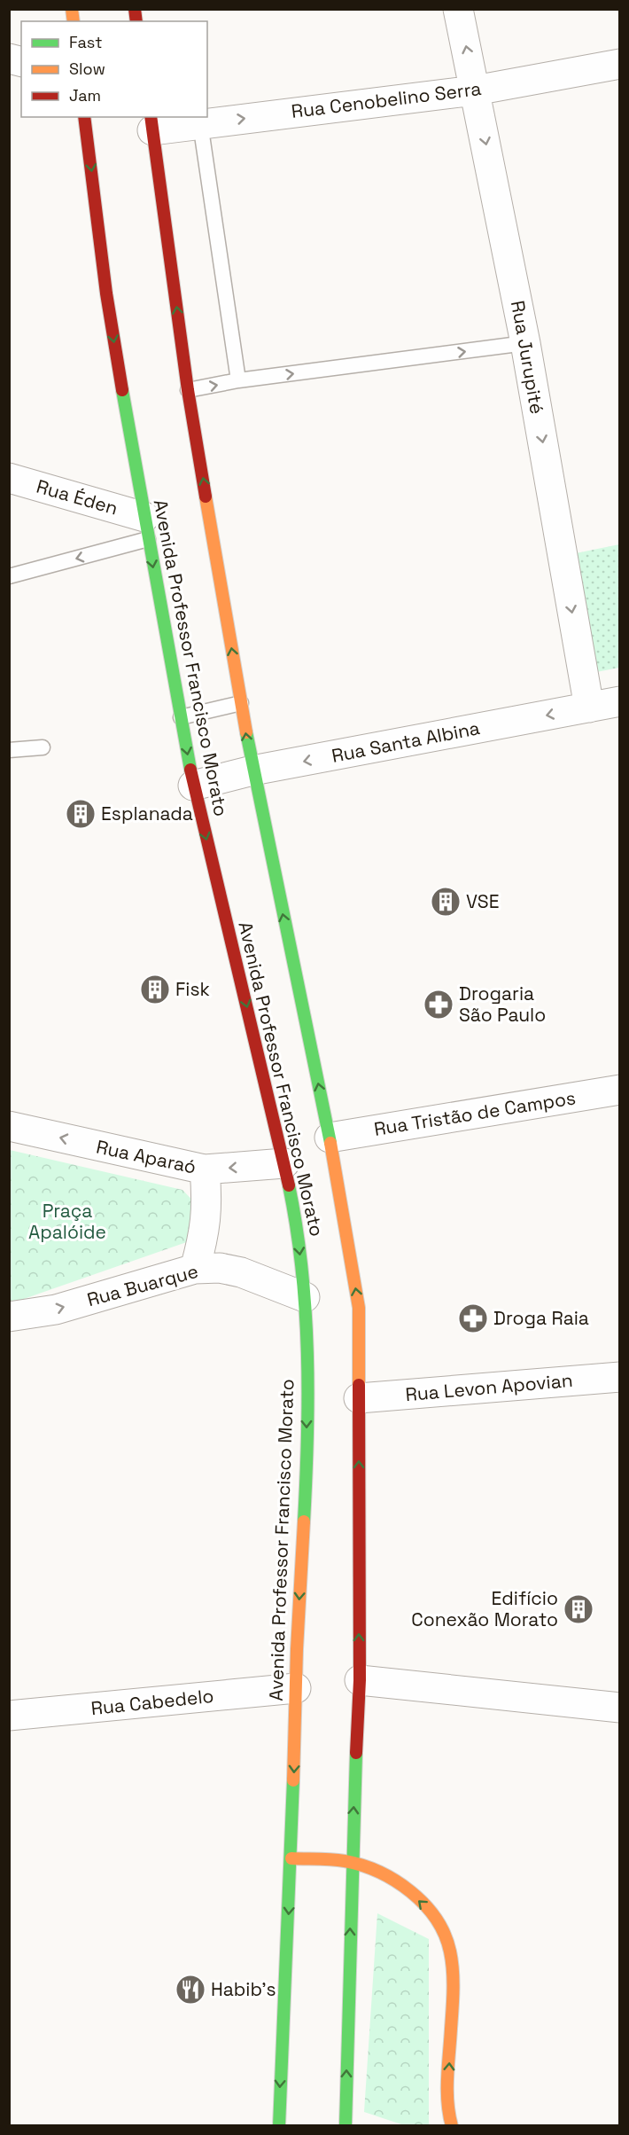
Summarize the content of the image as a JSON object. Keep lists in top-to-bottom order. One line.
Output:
{"streets":{"highway":["Avenida Professor Francisco Morato"],"street":["Rua Cenobelino Serra","Rua Jurupité","Rua Éden","Rua Santa Albina","Rua Tristão de Campos","Rua Aparaó","Rua Buarque","Rua Levon Apovian","Rua Cabedelo"]},"crossings":[["Rua Cenobelino Serra","Rua Jurupité"],["Rua Cenobelino Serra","Avenida Professor Francisco Morato"],["Rua Jurupité","Rua Santa Albina"],["Rua Éden","Avenida Professor Francisco Morato"],["Avenida Professor Francisco Morato","Rua Santa Albina"],["Avenida Professor Francisco Morato","Rua Tristão de Campos"],["Avenida Professor Francisco Morato","Rua Aparaó"],["Avenida Professor Francisco Morato","Rua Buarque"],["Avenida Professor Francisco Morato","Rua Levon Apovian"],["Avenida Professor Francisco Morato","Rua Cabedelo"]],"one_way":["Rua Cenobelino Serra","Rua Santa Albina","Rua Aparaó","Rua Buarque"],"parks":["Praça Apalóide"],"places":{"building":["Esplanada","VSE","Fisk","Edifício Conexão Morato"],"pharmacy":["Drogaria São Paulo","Droga Raia"],"restaurant":["Habib's"]},"legend":["Fast","Slow","Jam"]}
